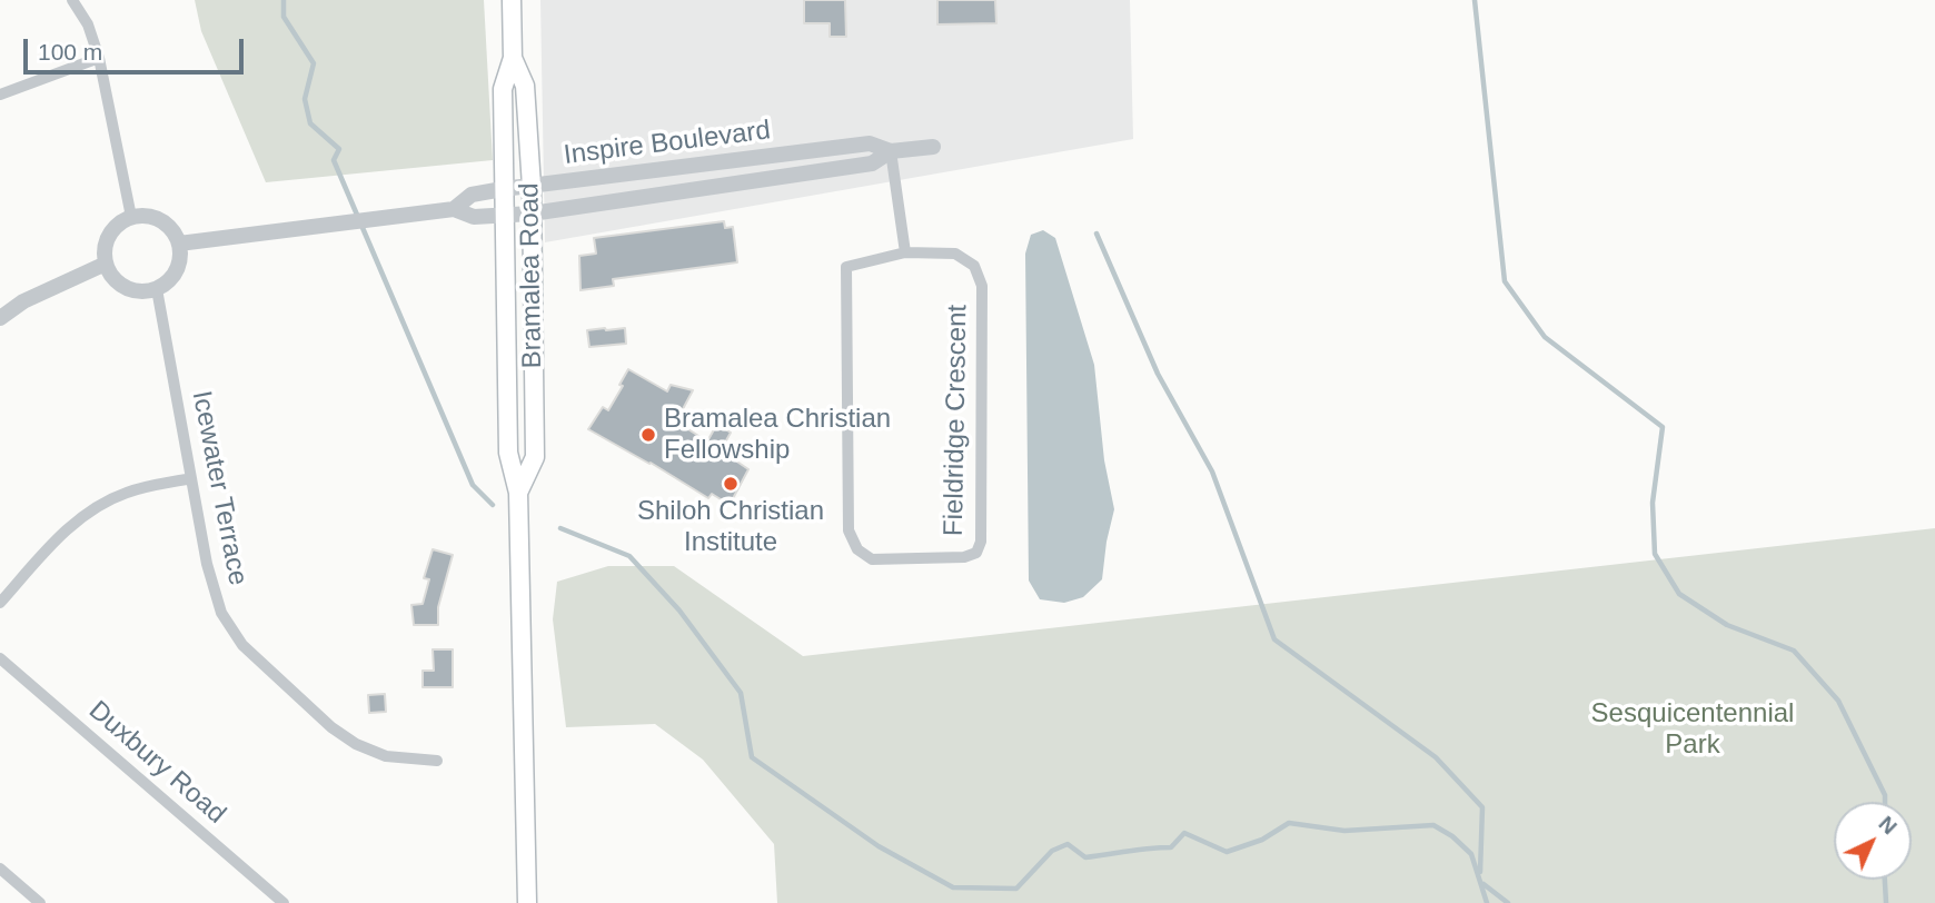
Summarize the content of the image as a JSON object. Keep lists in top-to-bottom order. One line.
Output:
{"streets":{"main road":["Bramalea Road"],"street":["Inspire Boulevard","Fieldridge Crescent","Icewater Terrace","Duxbury Road"]},"crossings":[["Inspire Boulevard","Bramalea Road"],["Inspire Boulevard","Icewater Terrace"]],"parks":["Sesquicentennial Park"],"places":["Bramalea Christian Fellowship","Shiloh Christian Institute"],"scale_bar":"100 m","north":"top right"}
